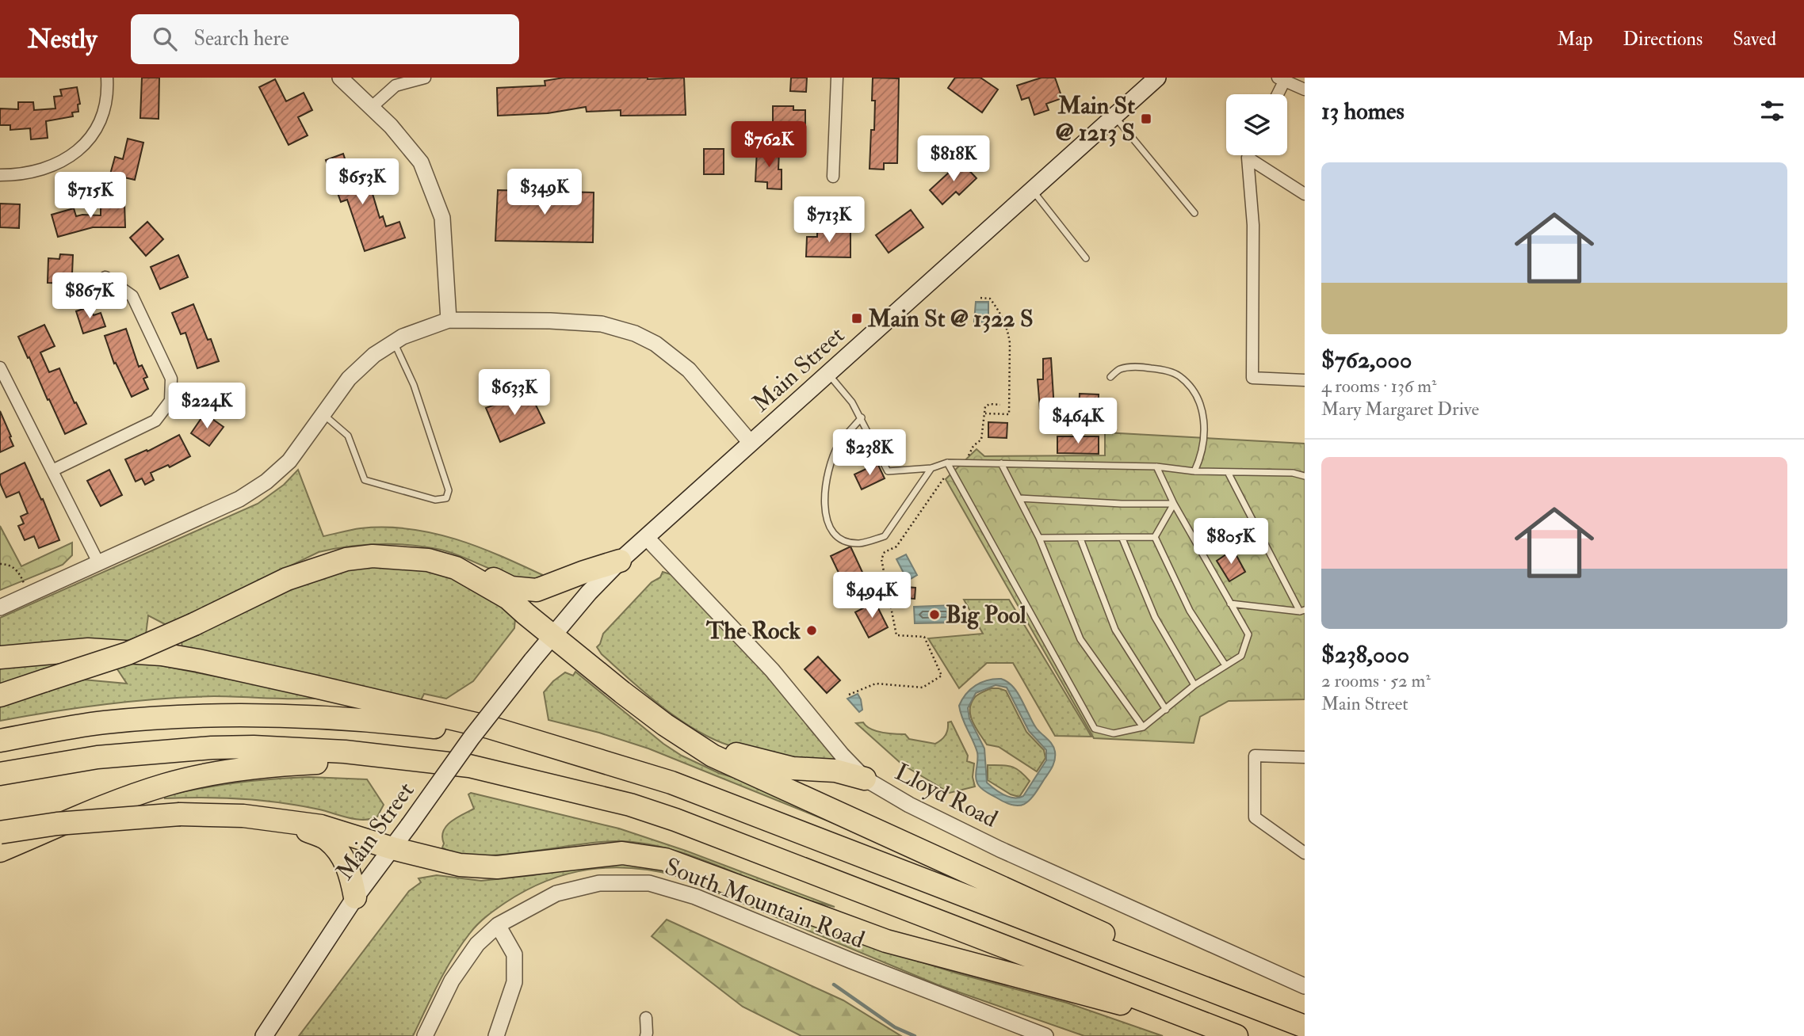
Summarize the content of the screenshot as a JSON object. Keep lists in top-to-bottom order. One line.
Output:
{"streets":{"main road":["Main Street"],"street":["Lloyd Road","South Mountain Road"]},"crossings":[["Main Street","Lloyd Road"]],"places":{"transit":["Main St @ 1213 S","Main St @ 1322 S"],"other":["Big Pool","The Rock"]},"page":{"header":"Nestly","search":"Search here","nav":["Map","Directions","Saved"],"heading":"13 homes","price":["$762K","$818K","$653K","$349K","$715K","$713K","$867K","$633K","$224K","$464K","$238K","$805K","$494K"],"list":[{"name":"$762,000","note":"4 rooms · 136 m² · Mary Margaret Drive"},{"name":"$238,000","note":"2 rooms · 52 m² · Main Street"}]}}
